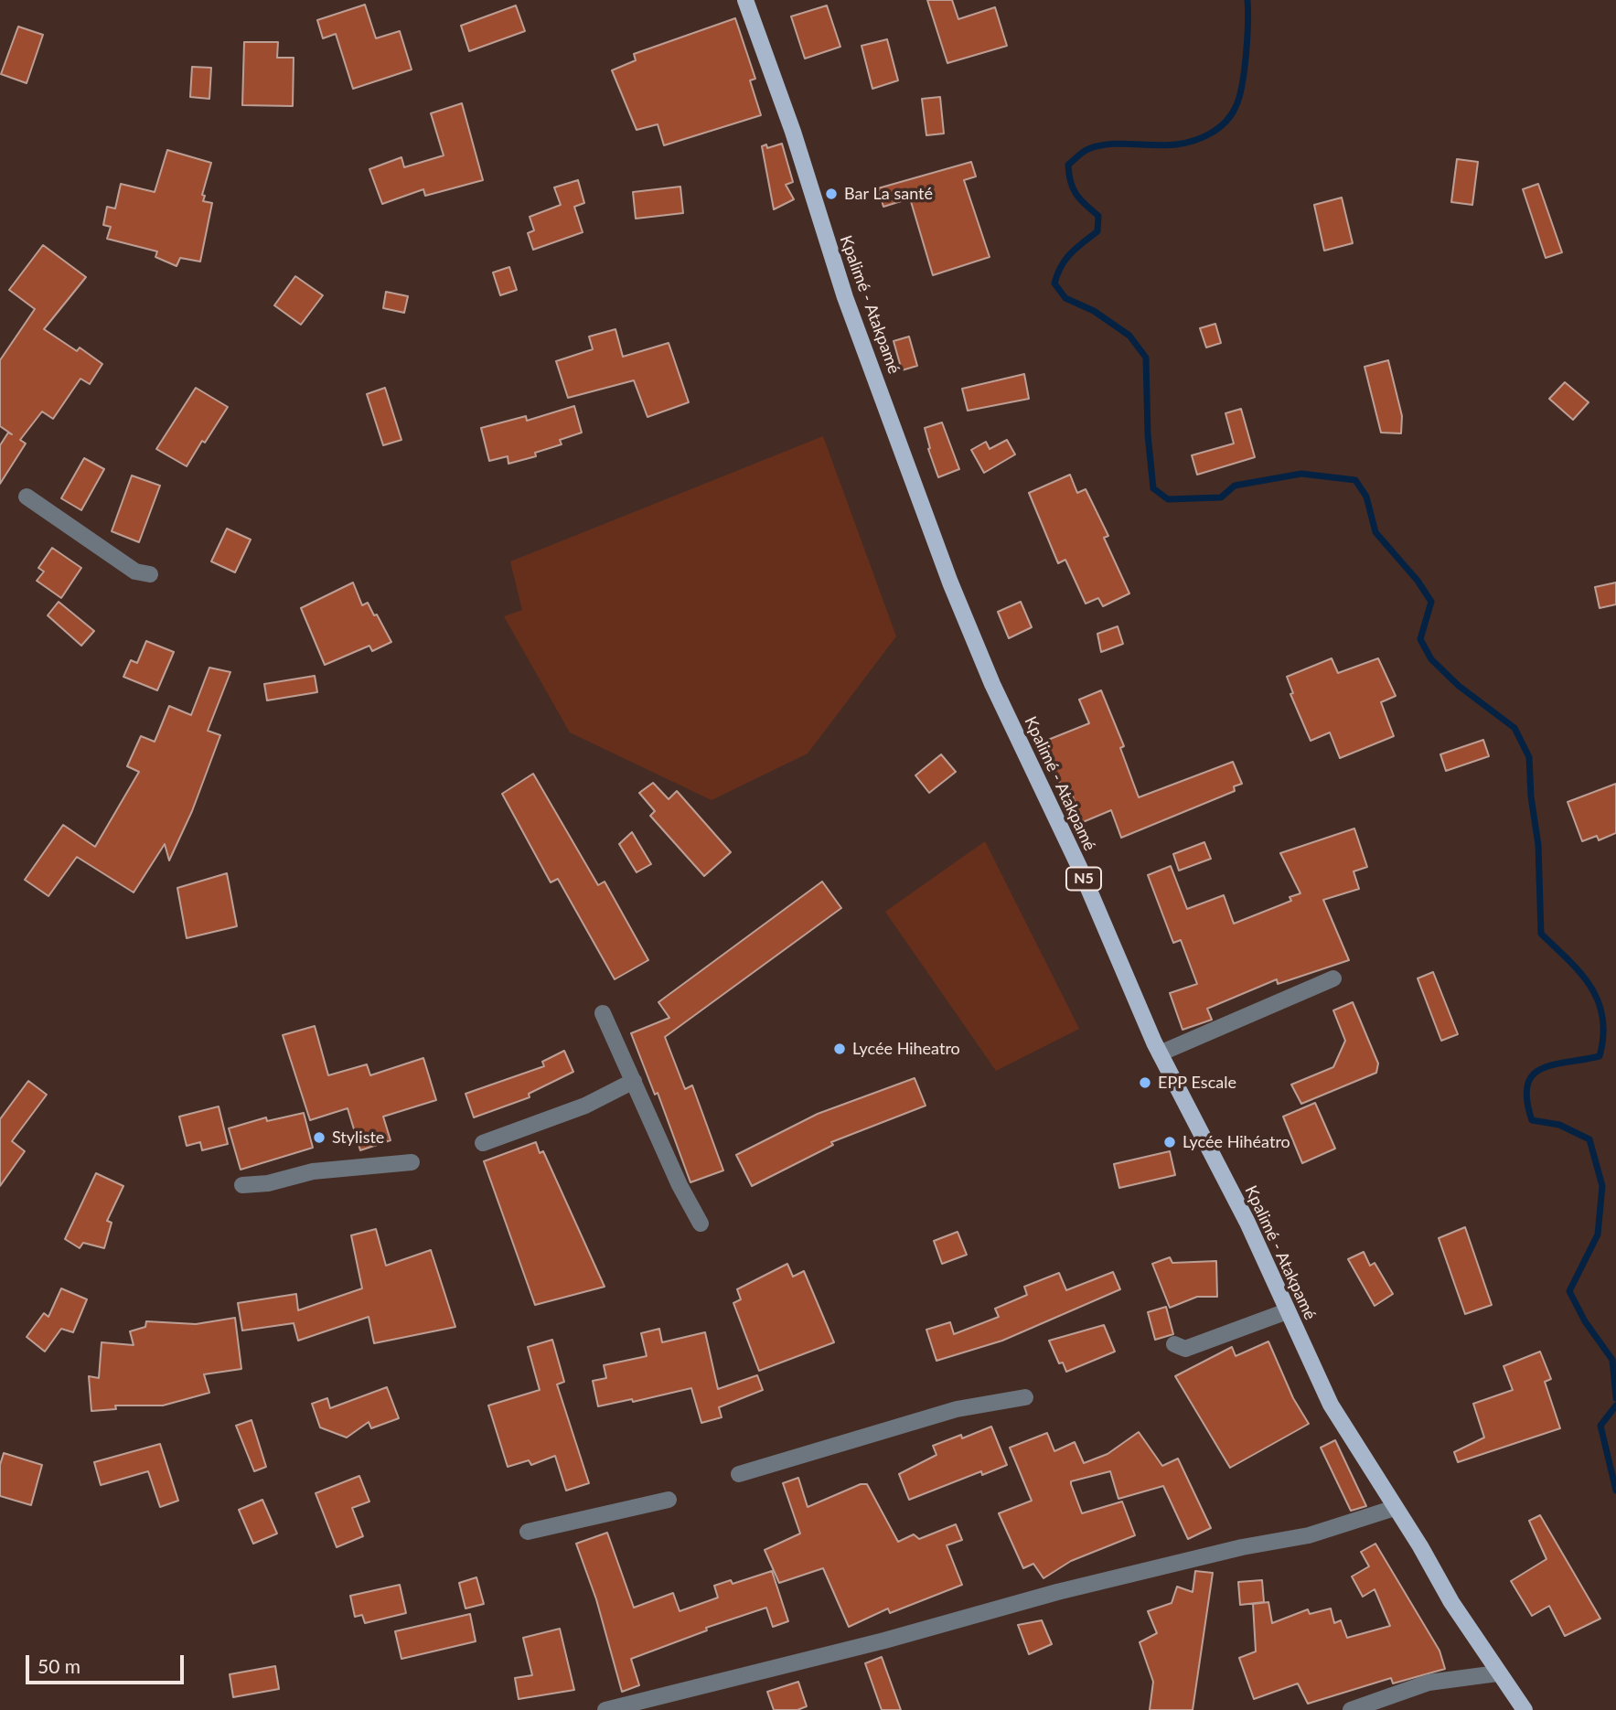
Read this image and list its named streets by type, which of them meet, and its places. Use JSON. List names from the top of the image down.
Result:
{
  "streets": {
    "main road": ["Kpalimé - Atakpamé", "N5"]
  },
  "places": [
    "Bar La santé",
    "Lycée Hiheatro",
    "EPP Escale",
    "Styliste",
    "Lycée Hihéatro"
  ],
  "scale_bar": "50 m"
}
